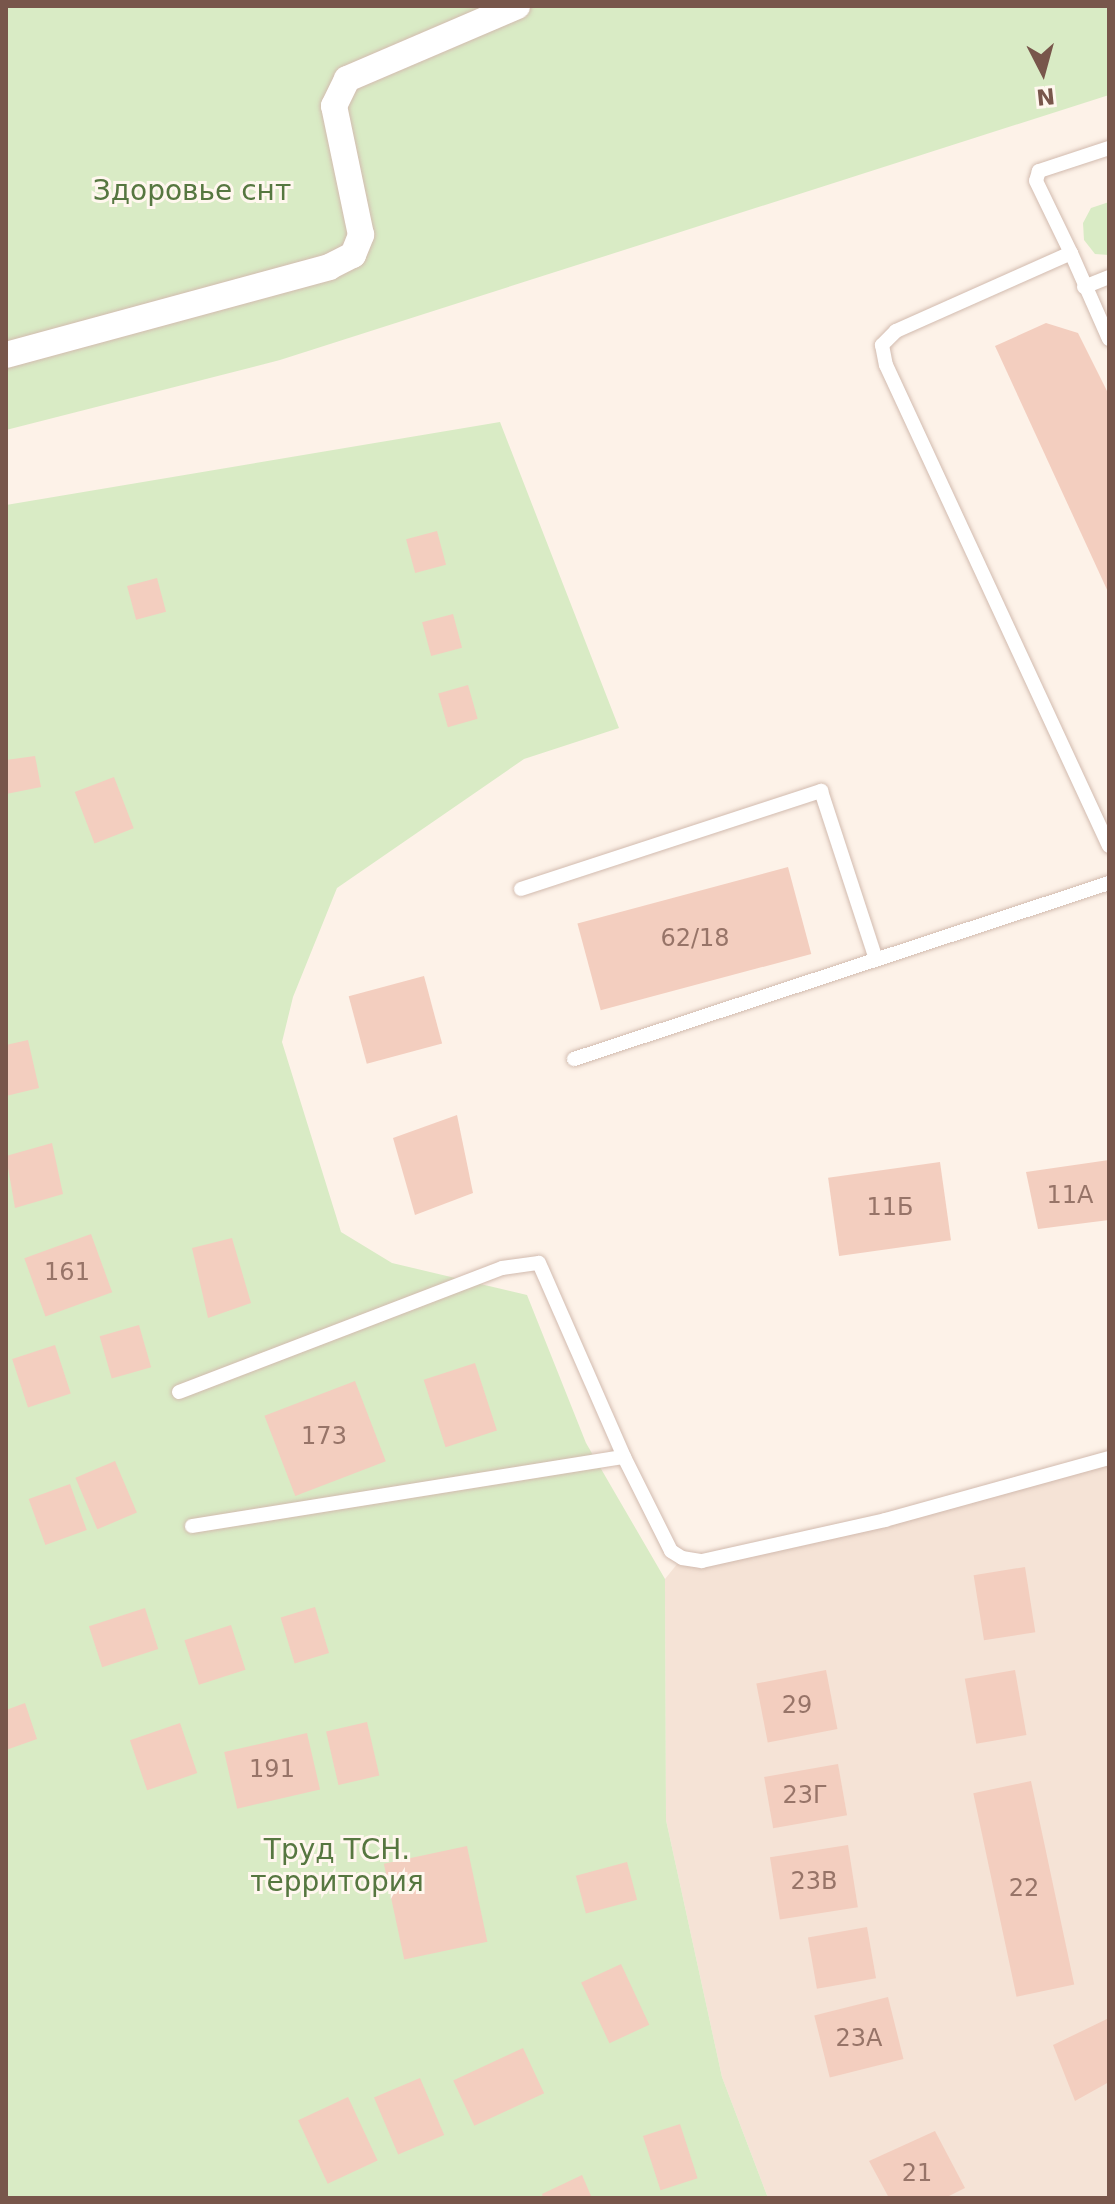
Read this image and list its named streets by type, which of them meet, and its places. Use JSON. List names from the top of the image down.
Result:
{
  "parks": ["Здоровье снт", "Труд ТСН. территория"],
  "house_numbers": [
    "62/18",
    "11А",
    "11Б",
    "161",
    "173",
    "29",
    "191",
    "23Г",
    "23В",
    "22",
    "23А",
    "21"
  ],
  "north": "bottom"
}
